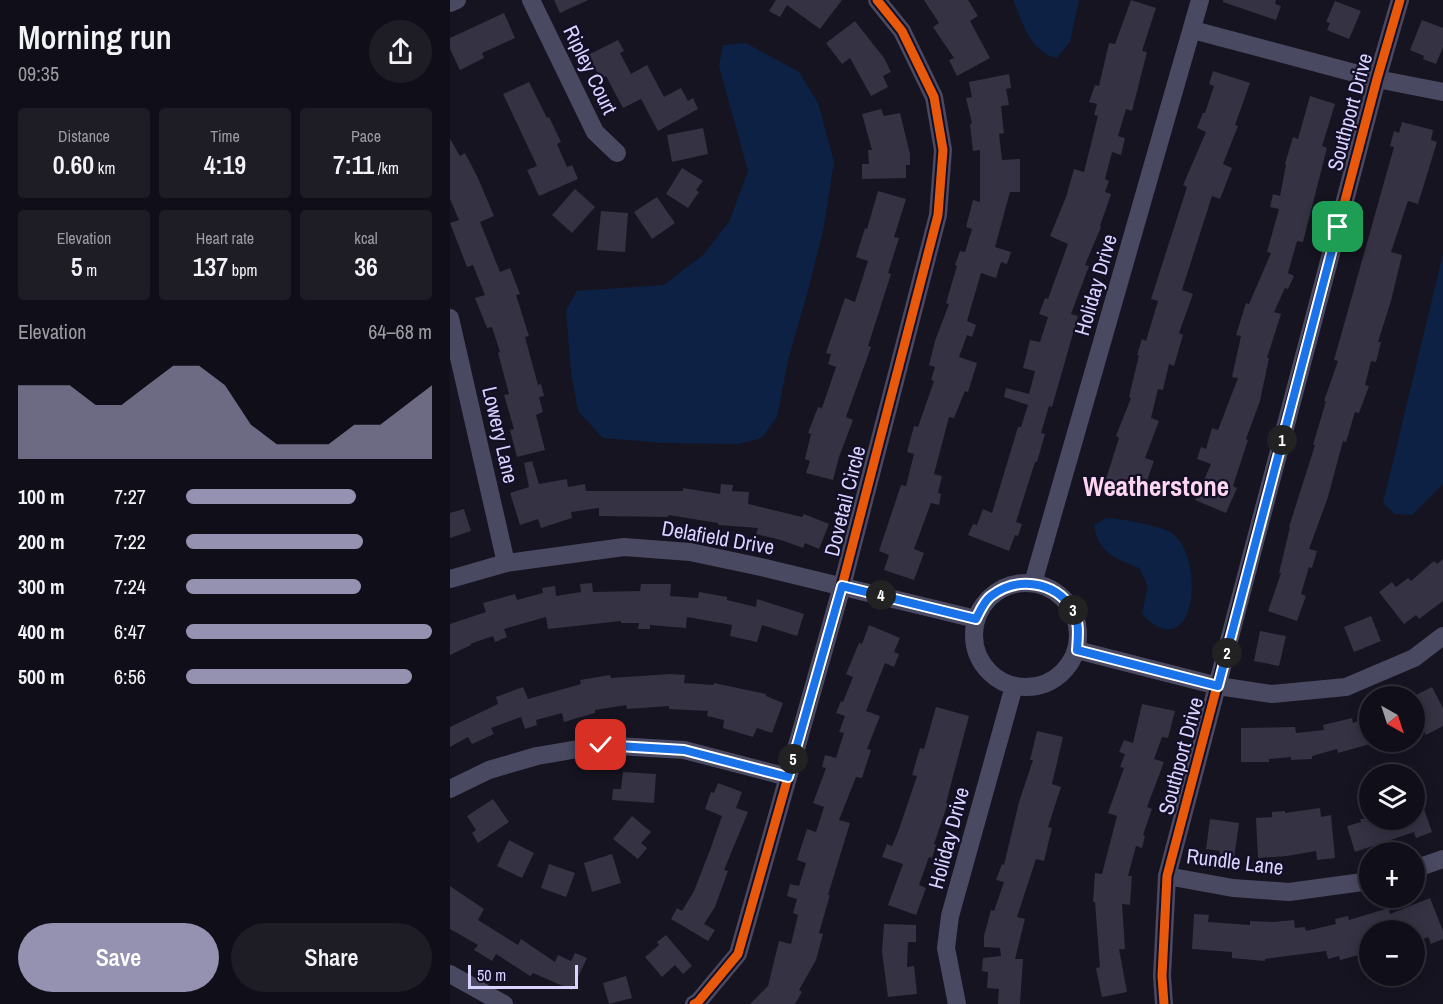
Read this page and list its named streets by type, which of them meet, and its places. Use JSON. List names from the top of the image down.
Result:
{
  "streets": {
    "street": [
      "Ripley Court",
      "Southport Drive",
      "Holiday Drive",
      "Lowery Lane",
      "Dovetail Circle",
      "Delafield Drive",
      "Rundle Lane"
    ]
  },
  "crossings": [
    ["Southport Drive", "Rundle Lane"],
    ["Holiday Drive", "Delafield Drive"],
    ["Lowery Lane", "Delafield Drive"],
    ["Dovetail Circle", "Delafield Drive"]
  ],
  "districts": ["Weatherstone"],
  "scale_bar": "50 m",
  "north": "bottom right",
  "page": {
    "heading": ["Morning run", "09:35"],
    "stats": [
      ["Distance", "0.60 km"],
      ["Time", "4:19"],
      ["Pace", "7:11 /km"],
      ["Elevation", "5 m"],
      ["Heart rate", "137 bpm"],
      ["kcal", "36"]
    ],
    "chart": ["Elevation", "64–68 m"],
    "pins": [
      "1",
      "4",
      "3",
      "2",
      "5"
    ],
    "list": [
      {
        "name": "100 m",
        "note": "7:27"
      },
      {
        "name": "200 m",
        "note": "7:22"
      },
      {
        "name": "300 m",
        "note": "7:24"
      },
      {
        "name": "400 m",
        "note": "6:47"
      },
      {
        "name": "500 m",
        "note": "6:56"
      }
    ],
    "map_buttons": ["+", "−"],
    "buttons": ["Save", "Share"],
    "scale": "50 m"
  }
}
